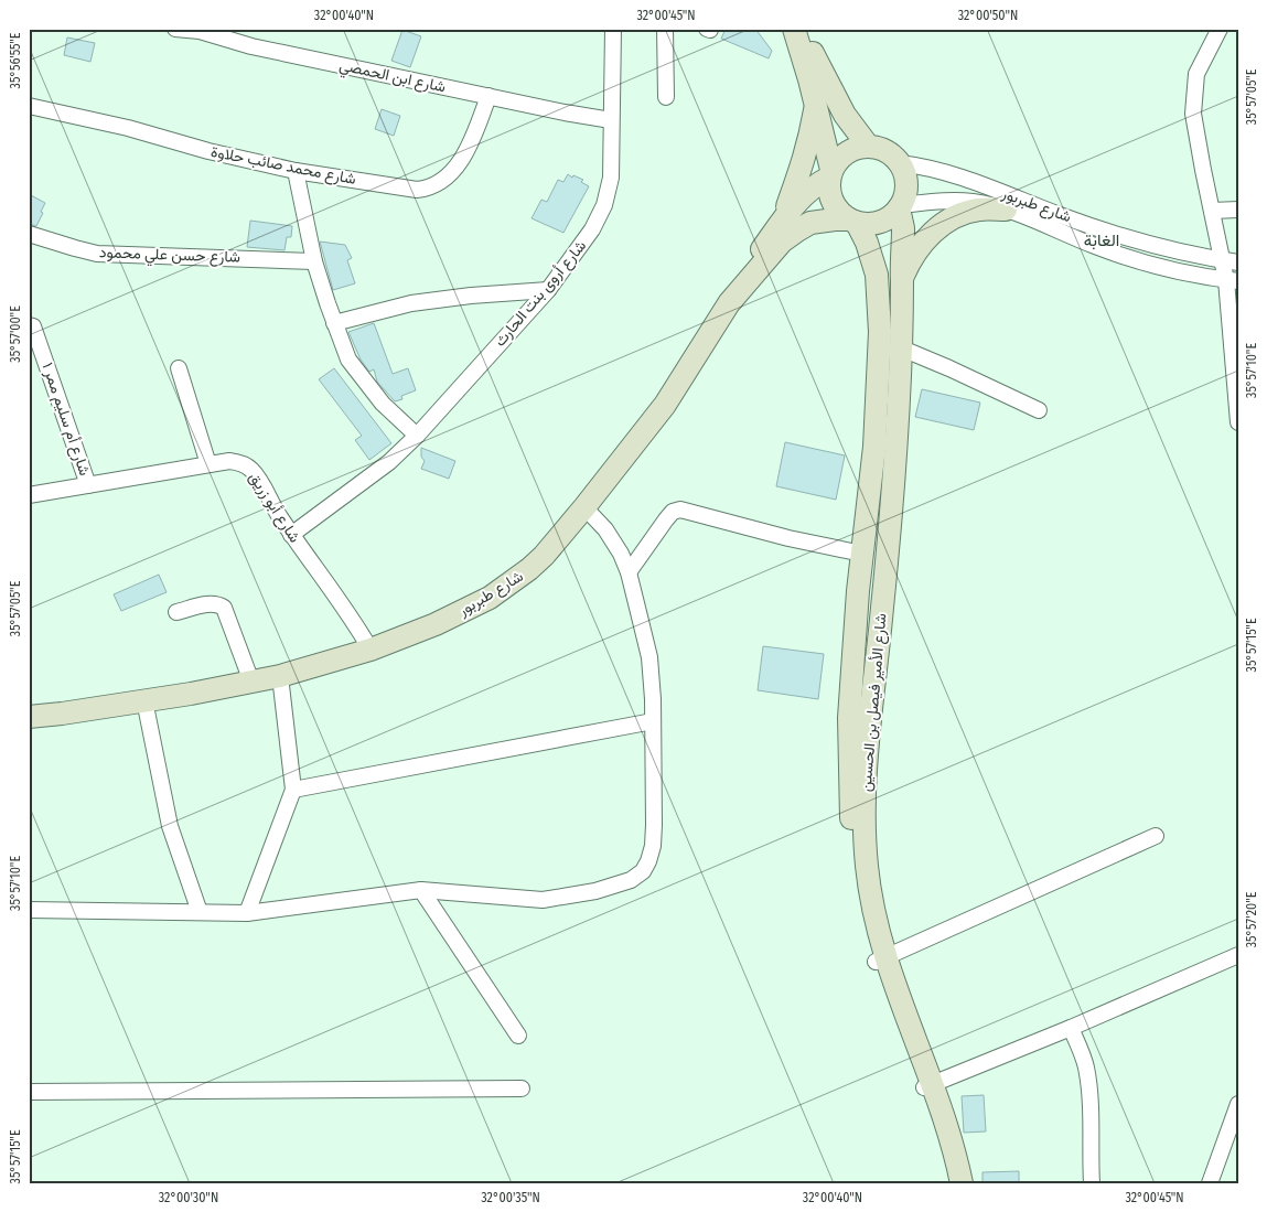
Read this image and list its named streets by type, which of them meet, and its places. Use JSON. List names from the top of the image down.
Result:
{
  "streets": {
    "street": [
      "شارع ابن الحمصي",
      "شارع محمد صائب حلاوة",
      "شارع طبربور",
      "شارع حسن علي محمود",
      "شارع أروى بنت الحارث",
      "شارع أم سليم ممر ١",
      "شارع أبو زريق",
      "شارع الأمير فيصل بن الحسين"
    ]
  },
  "crossings": [
    ["شارع ابن الحمصي", "شارع محمد صائب حلاوة"],
    ["شارع ابن الحمصي", "شارع أروى بنت الحارث"],
    ["شارع طبربور", "شارع أبو زريق"],
    ["شارع طبربور", "شارع الأمير فيصل بن الحسين"],
    ["شارع أروى بنت الحارث", "شارع أبو زريق"],
    ["شارع أم سليم ممر ١", "شارع أبو زريق"]
  ],
  "districts": ["الغابة"],
  "coordinates": [
    "32°00'40\"N",
    "32°00'45\"N",
    "32°00'50\"N",
    "35°56'55\"E",
    "35°57'05\"E",
    "35°57'00\"E",
    "35°57'10\"E",
    "35°57'15\"E",
    "35°57'20\"E",
    "32°00'30\"N",
    "32°00'35\"N"
  ]
}
